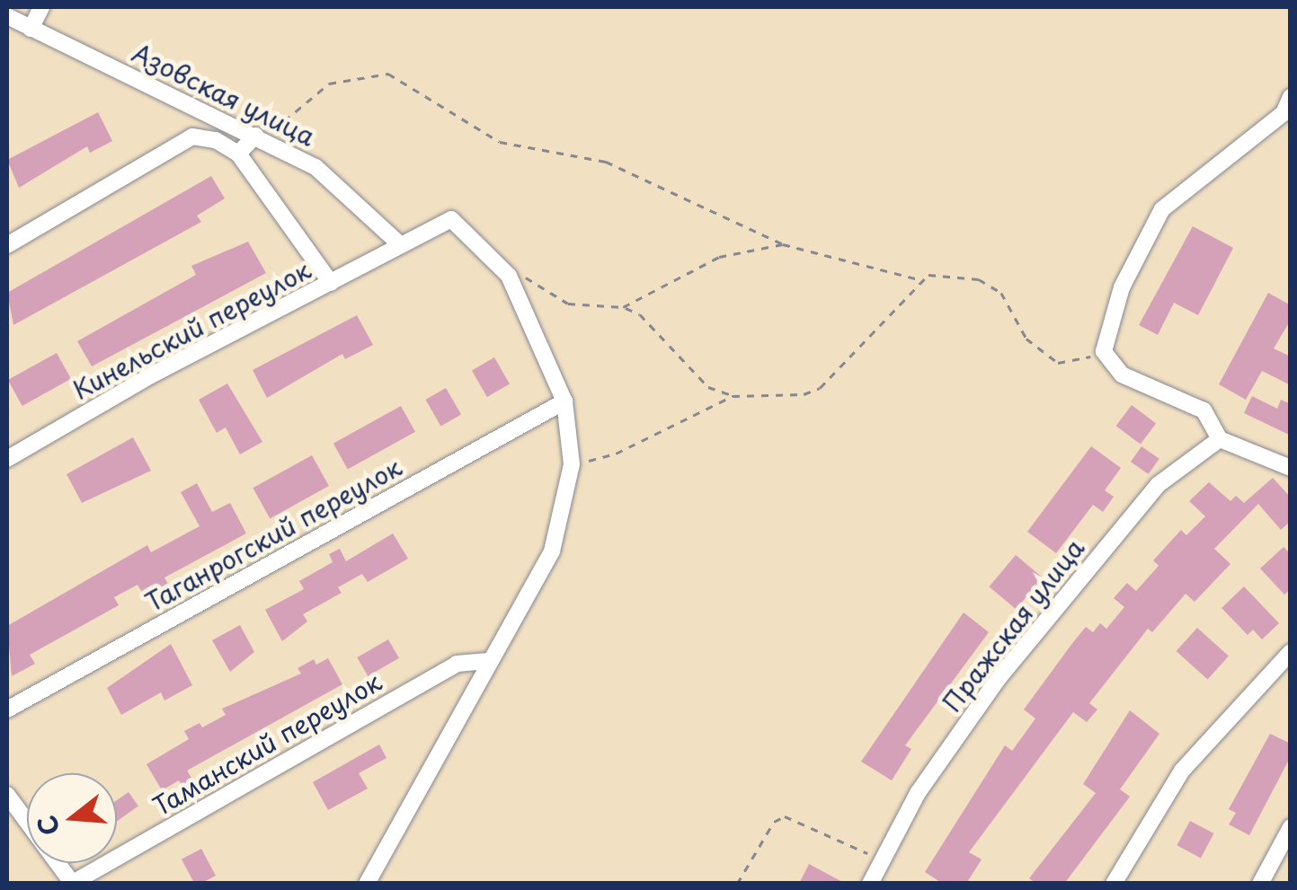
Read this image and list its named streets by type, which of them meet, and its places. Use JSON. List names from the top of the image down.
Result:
{
  "streets": {
    "street": [
      "Азовская улица",
      "Кинельский переулок",
      "Таганрогский переулок",
      "Пражская улица",
      "Таманский переулок"
    ]
  },
  "crossings": [
    ["Азовская улица", "Кинельский переулок"]
  ],
  "north": "left"
}
